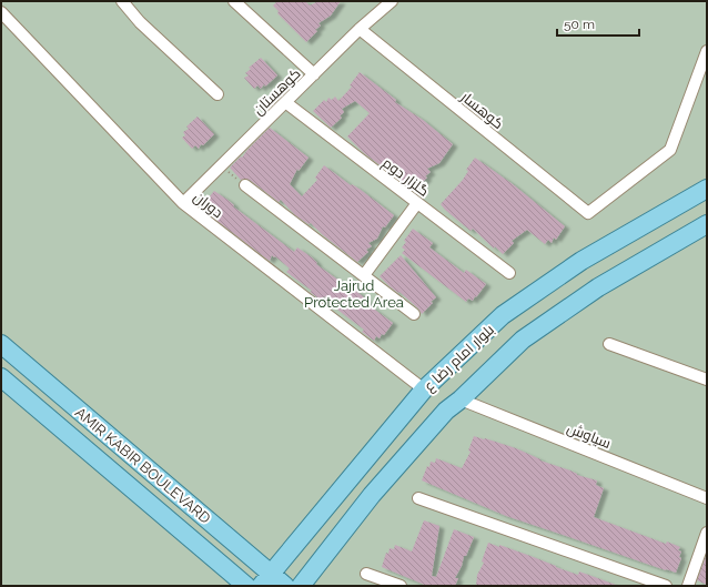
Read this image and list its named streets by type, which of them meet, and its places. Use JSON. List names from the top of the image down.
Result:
{
  "streets": {
    "main road": ["بلوار امام رضا ع", "AMIR KABIR BOULEVARD"],
    "street": [
      "کوهستان",
      "کوهسار",
      "گلزار دوم",
      "دوران",
      "سیاوش"
    ]
  },
  "crossings": [
    ["کوهستان", "کوهسار"],
    ["کوهستان", "گلزار دوم"],
    ["کوهستان", "دوران"],
    ["دوران", "بلوار امام رضا ع"],
    ["بلوار امام رضا ع", "AMIR KABIR BOULEVARD"]
  ],
  "parks": ["Jajrud Protected Area"],
  "scale_bar": "50 m"
}
